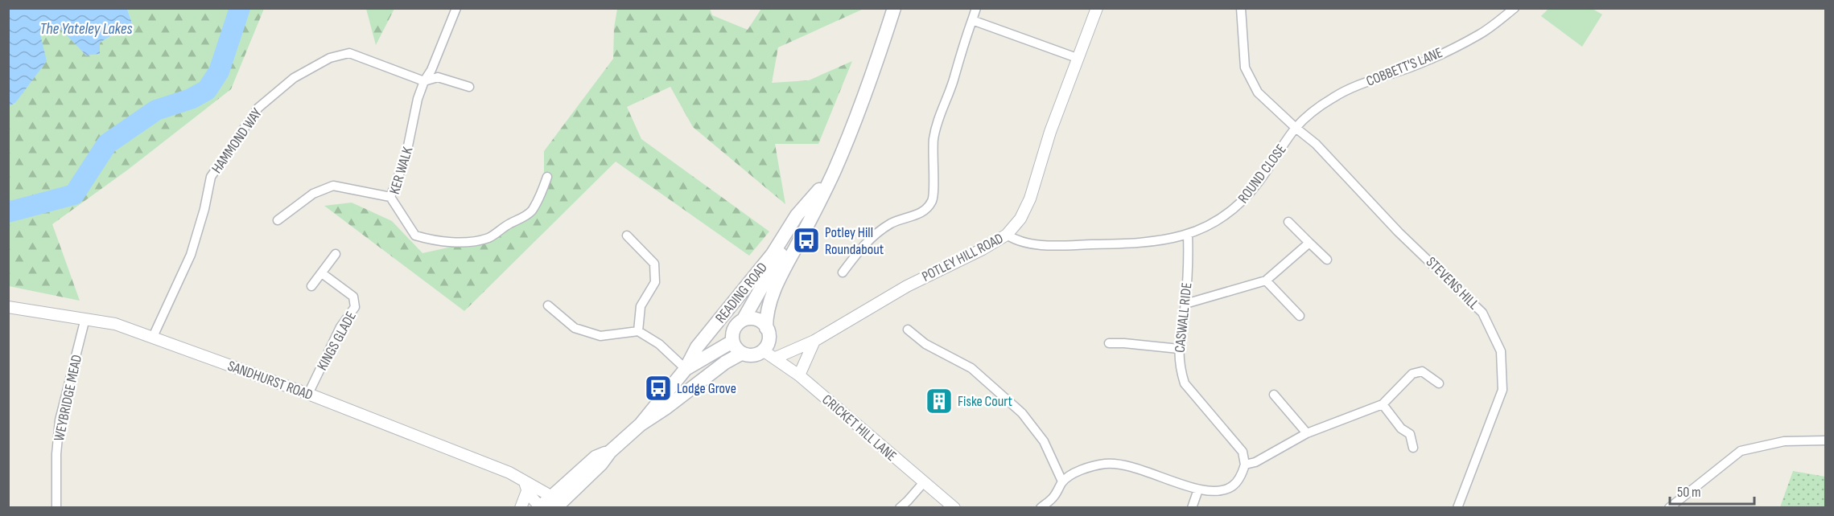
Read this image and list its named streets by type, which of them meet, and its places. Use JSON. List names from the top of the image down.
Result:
{
  "streets": {
    "main road": ["READING ROAD"],
    "street": [
      "COBBETT'S LANE",
      "HAMMOND WAY",
      "KER WALK",
      "ROUND CLOSE",
      "POTLEY HILL ROAD",
      "STEVENS HILL",
      "CASWALL RIDE",
      "KINGS GLADE",
      "SANDHURST ROAD",
      "WEYBRIDGE MEAD",
      "CRICKET HILL LANE"
    ]
  },
  "crossings": [
    ["COBBETT'S LANE", "ROUND CLOSE"],
    ["COBBETT'S LANE", "STEVENS HILL"],
    ["HAMMOND WAY", "KER WALK"],
    ["HAMMOND WAY", "SANDHURST ROAD"],
    ["ROUND CLOSE", "POTLEY HILL ROAD"],
    ["ROUND CLOSE", "STEVENS HILL"],
    ["ROUND CLOSE", "CASWALL RIDE"],
    ["POTLEY HILL ROAD", "CRICKET HILL LANE"],
    ["READING ROAD", "SANDHURST ROAD"],
    ["READING ROAD", "CRICKET HILL LANE"],
    ["KINGS GLADE", "SANDHURST ROAD"],
    ["SANDHURST ROAD", "WEYBRIDGE MEAD"]
  ],
  "water": ["The Yateley Lakes"],
  "places": {
    "bus stop": ["Potley Hill Roundabout", "Lodge Grove"],
    "building": ["Fiske Court"]
  },
  "scale_bar": "50 m"
}
